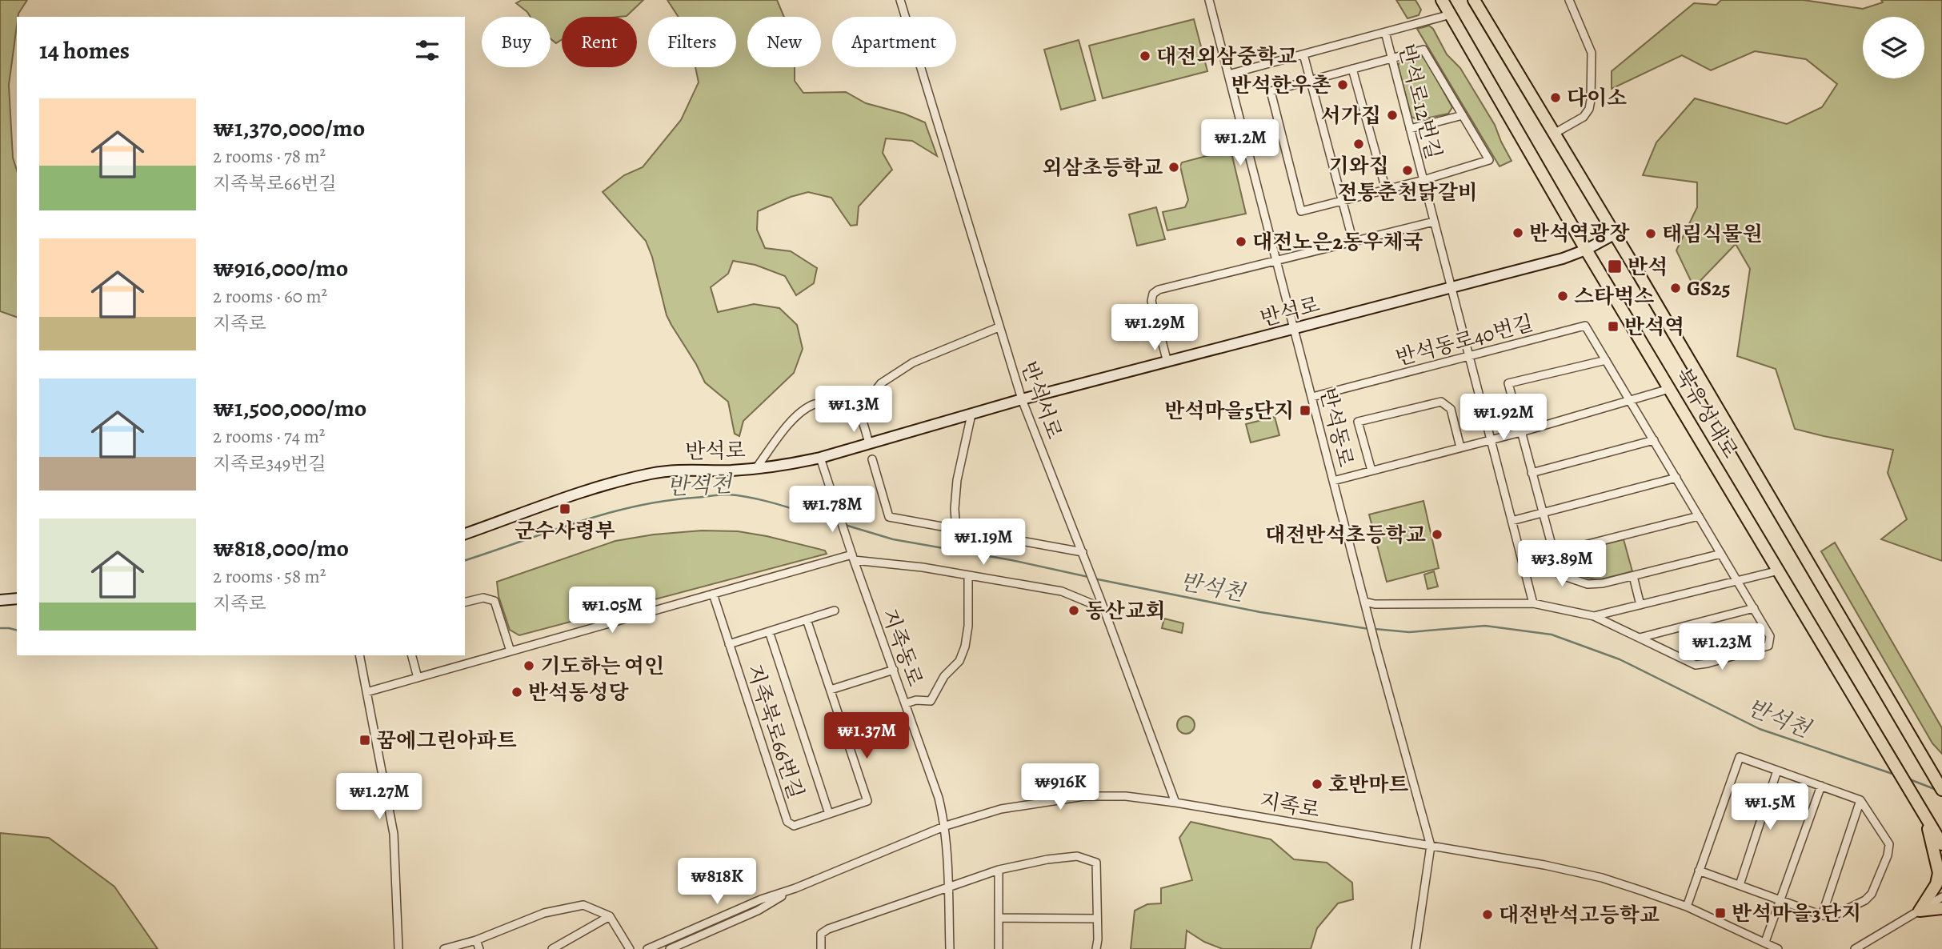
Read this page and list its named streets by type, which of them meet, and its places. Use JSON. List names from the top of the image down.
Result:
{
  "streets": {
    "main road": ["북유성대로"],
    "street": [
      "반석로12번길",
      "반석로",
      "반석동로40번길",
      "반석서로",
      "반석동로",
      "지족동로",
      "지족북로66번길",
      "지족로"
    ]
  },
  "crossings": [
    ["반석로12번길", "반석로"],
    ["반석로12번길", "반석동로40번길"],
    ["반석로12번길", "북유성대로"],
    ["반석로12번길", "반석동로"],
    ["반석로", "반석서로"],
    ["반석로", "북유성대로"],
    ["반석로", "반석동로"],
    ["반석로", "지족동로"],
    ["반석동로40번길", "반석동로"],
    ["반석서로", "지족로"],
    ["반석동로", "지족로"],
    ["지족동로", "지족로"]
  ],
  "water": ["반석천"],
  "places": {
    "other": [
      "대전외삼중학교",
      "반석한우촌",
      "다이소",
      "서가집",
      "기와집",
      "외삼초등학교",
      "전통춘천닭갈비",
      "반석역광장",
      "태림식물원",
      "대전노은2동우체국",
      "GS25",
      "스타벅스",
      "대전반석초등학교",
      "동산교회",
      "기도하는 여인",
      "반석동성당",
      "호반마트",
      "대전반석고등학교"
    ],
    "transit": [
      "반석",
      "반석역",
      "반석마을5단지",
      "군수사령부",
      "꿈에그린아파트",
      "반석마을3단지"
    ]
  },
  "page": {
    "chip": [
      "Buy",
      "Rent",
      "Filters",
      "New",
      "Apartment"
    ],
    "heading": "14 homes",
    "list": [
      {
        "name": "₩1,370,000/mo",
        "note": "2 rooms · 78 m² · 지족북로66번길"
      },
      {
        "name": "₩916,000/mo",
        "note": "2 rooms · 60 m² · 지족로"
      },
      {
        "name": "₩1,500,000/mo",
        "note": "2 rooms · 74 m² · 지족로349번길"
      },
      {
        "name": "₩818,000/mo",
        "note": "2 rooms · 58 m² · 지족로"
      }
    ],
    "price": [
      "₩1.2M",
      "₩1.29M",
      "₩1.3M",
      "₩1.92M",
      "₩1.78M",
      "₩1.19M",
      "₩3.89M",
      "₩1.05M",
      "₩1.23M",
      "₩1.37M",
      "₩916K",
      "₩1.27M",
      "₩1.5M",
      "₩818K"
    ]
  }
}
